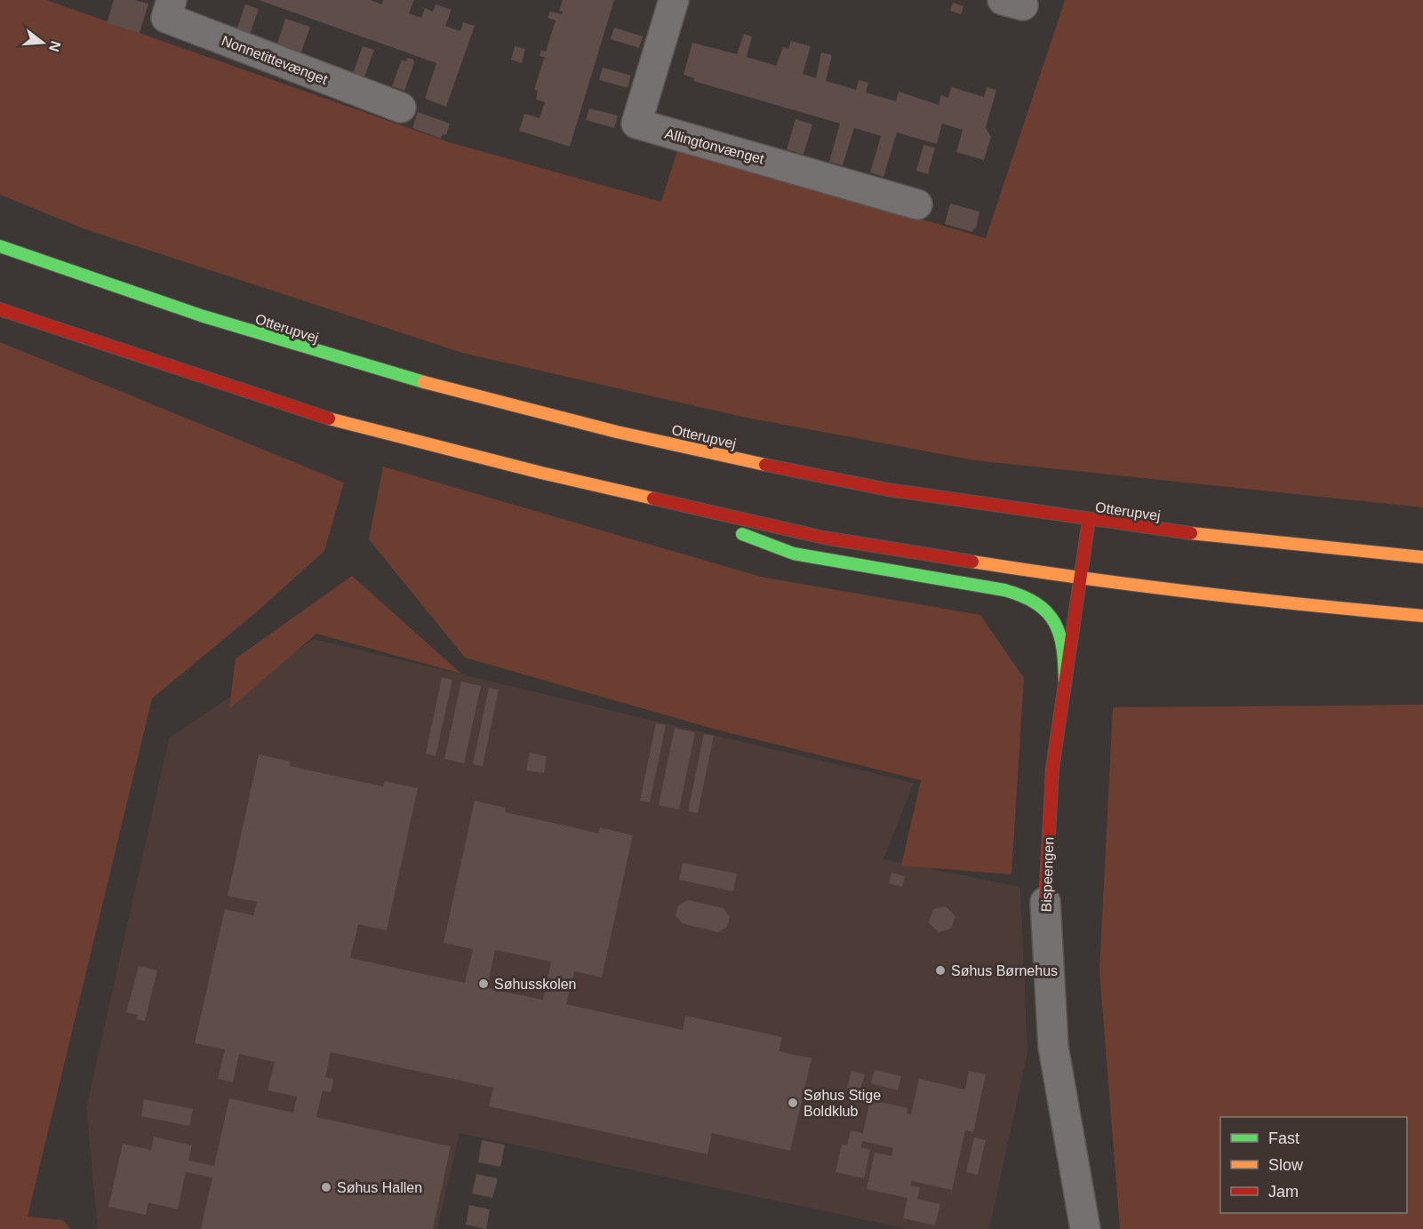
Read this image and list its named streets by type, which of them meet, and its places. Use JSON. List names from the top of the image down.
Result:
{
  "streets": {
    "main road": ["Otterupvej", "Bispeengen"],
    "street": ["Nonnetittevænget", "Allingtonvænget"]
  },
  "crossings": [
    ["Otterupvej", "Bispeengen"]
  ],
  "places": [
    "Søhus Børnehus",
    "Søhusskolen",
    "Søhus Stige Boldklub",
    "Søhus Hallen"
  ],
  "legend": ["Fast", "Slow", "Jam"],
  "north": "right"
}
